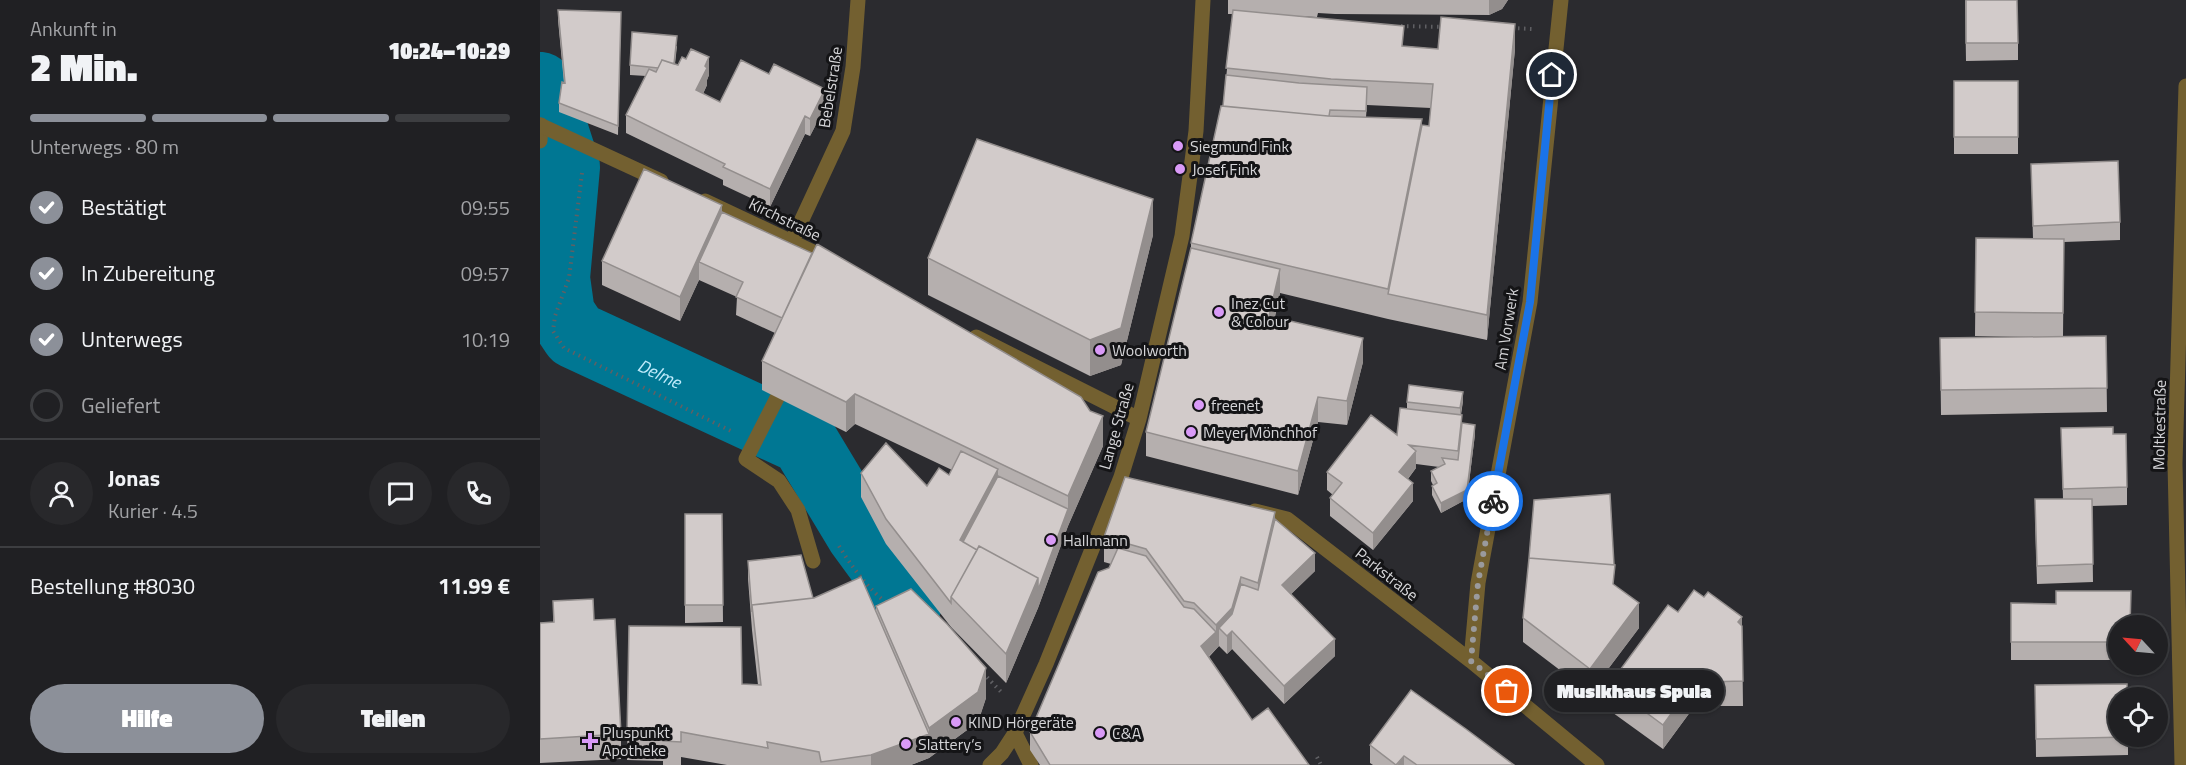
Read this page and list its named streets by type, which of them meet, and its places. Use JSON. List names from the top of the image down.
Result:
{
  "streets": {
    "street": [
      "Bebelstraße",
      "Kirchstraße",
      "Am Vorwerk",
      "Moltkestraße",
      "Lange Straße",
      "Parkstraße"
    ]
  },
  "crossings": [
    ["Bebelstraße", "Kirchstraße"],
    ["Am Vorwerk", "Parkstraße"]
  ],
  "water": ["Delme"],
  "places": {
    "other": [
      "Siegmund Fink",
      "Josef Fink",
      "Inez Cut & Colour",
      "Woolworth",
      "freenet",
      "Meyer Mönchhof",
      "Hallmann",
      "Musikhaus Spula",
      "KIND Hörgeräte",
      "C&A",
      "Slattery‘s"
    ],
    "health": ["Pluspunkt Apotheke"]
  },
  "north": "top left",
  "page": {
    "heading": ["2 Min.", "Ankunft in", "10:24–10:29"],
    "panel": [
      "Jonas",
      "Kurier · 4.5",
      "Bestellung #8030",
      "11.99 €"
    ],
    "bar": "Unterwegs · 80 m",
    "list": [
      ["Bestätigt", "09:55"],
      ["In Zubereitung", "09:57"],
      ["Unterwegs", "10:19"],
      "Geliefert"
    ],
    "bubble": "Musikhaus Spula",
    "buttons": ["Hilfe", "Teilen"]
  }
}
